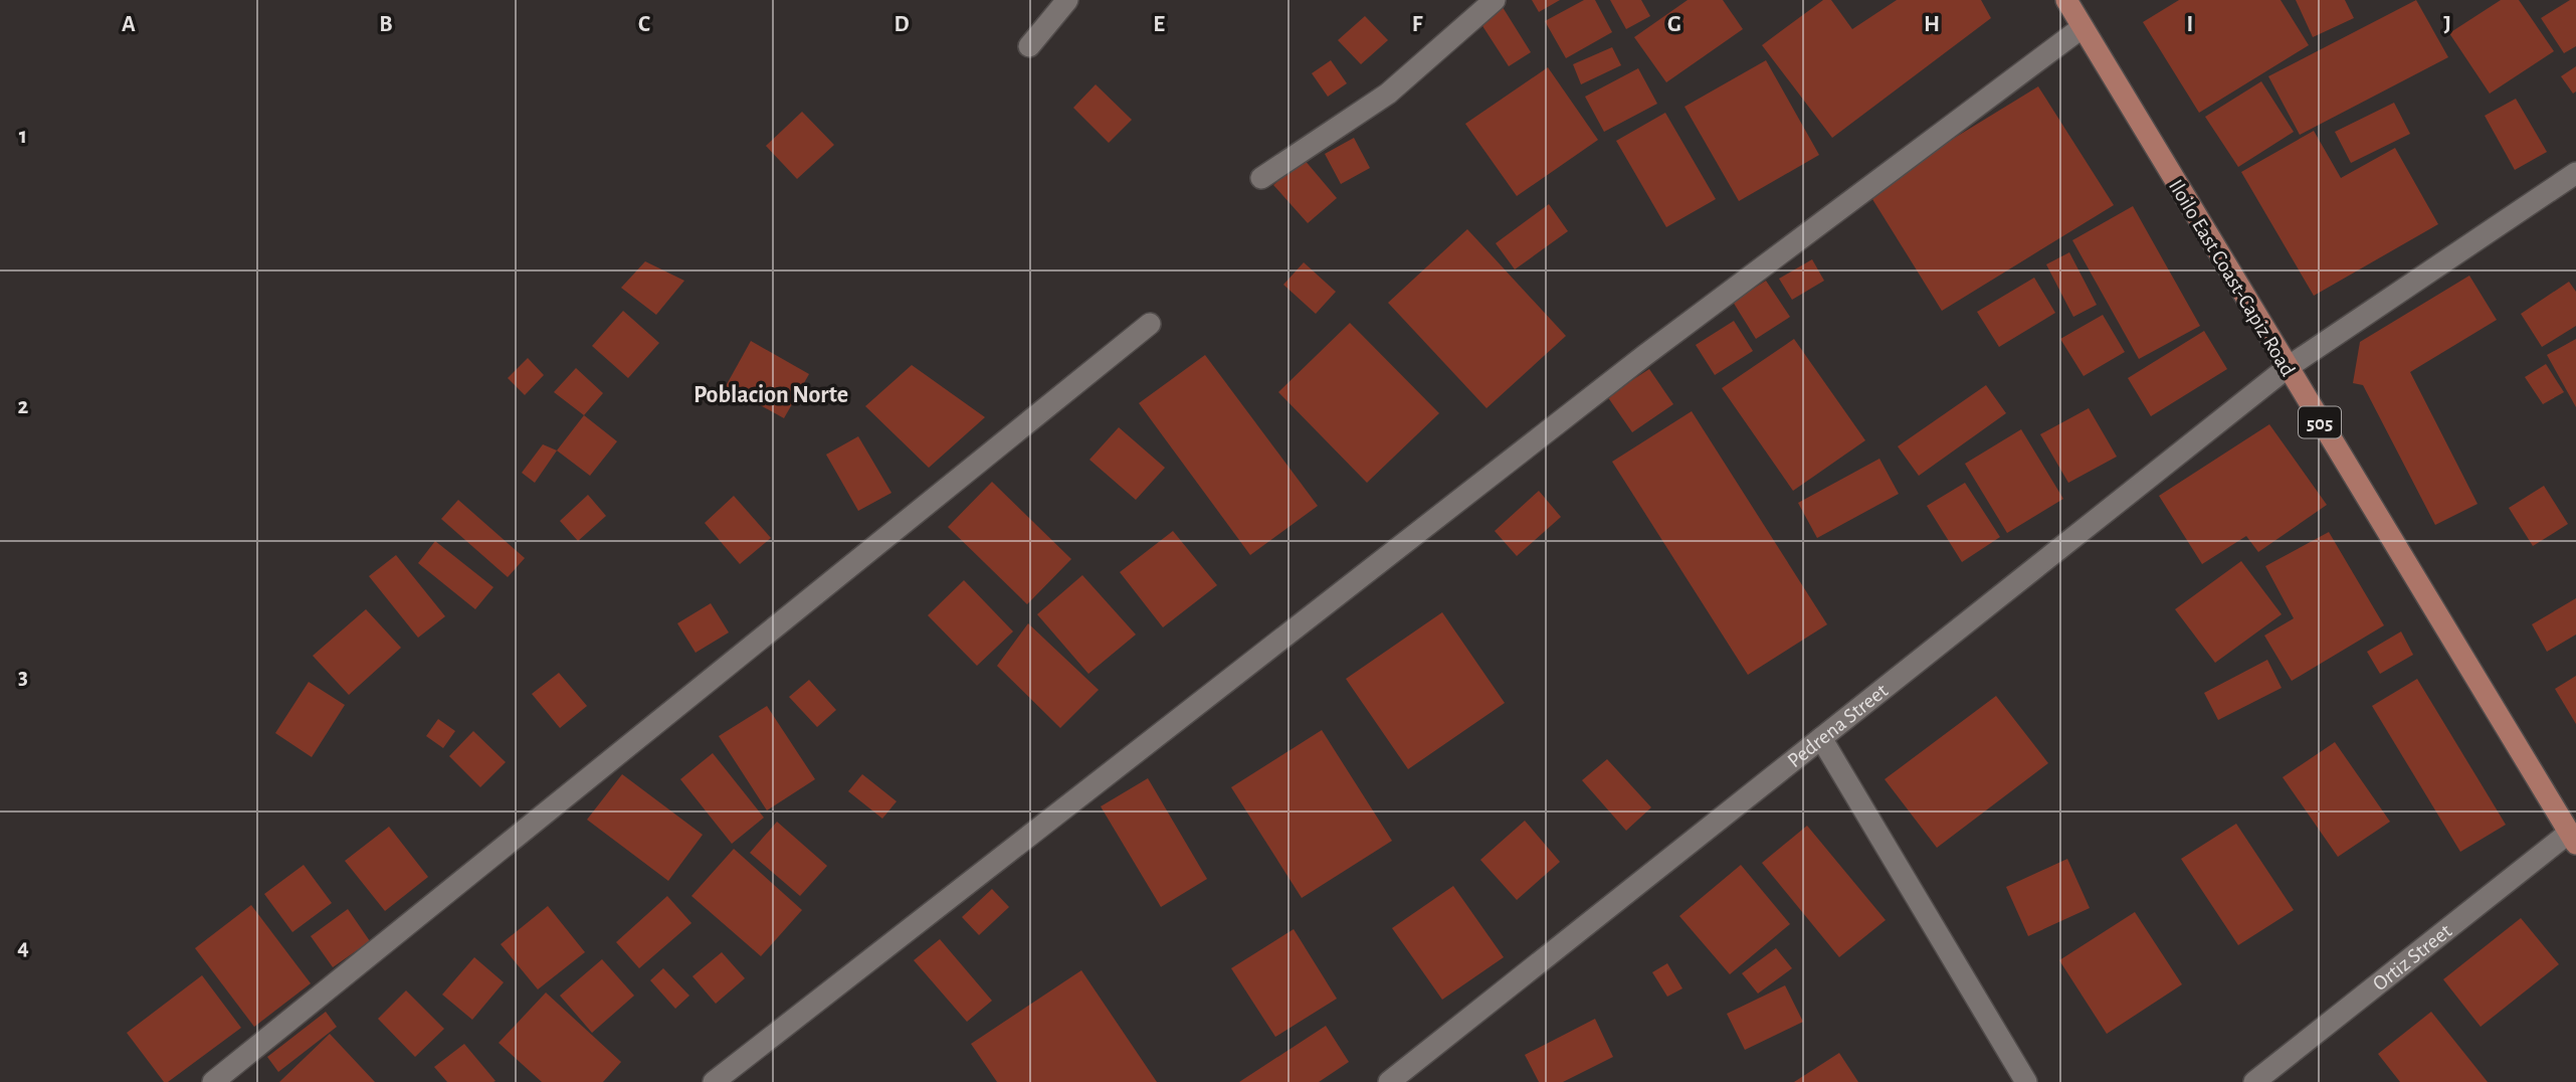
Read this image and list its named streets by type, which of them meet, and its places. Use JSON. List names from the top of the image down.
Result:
{
  "streets": {
    "main road": ["Iloilo East Coast-Capiz Road", "505"],
    "street": ["Pedrena Street", "Ortiz Street"]
  },
  "crossings": [
    ["Iloilo East Coast-Capiz Road", "Pedrena Street"],
    ["Iloilo East Coast-Capiz Road", "Ortiz Street"]
  ],
  "districts": ["Poblacion Norte"],
  "grid": {
    "columns": [
      "A",
      "B",
      "C",
      "D",
      "E",
      "F",
      "G",
      "H",
      "I",
      "J"
    ],
    "rows": [
      "1",
      "2",
      "3",
      "4"
    ]
  }
}
